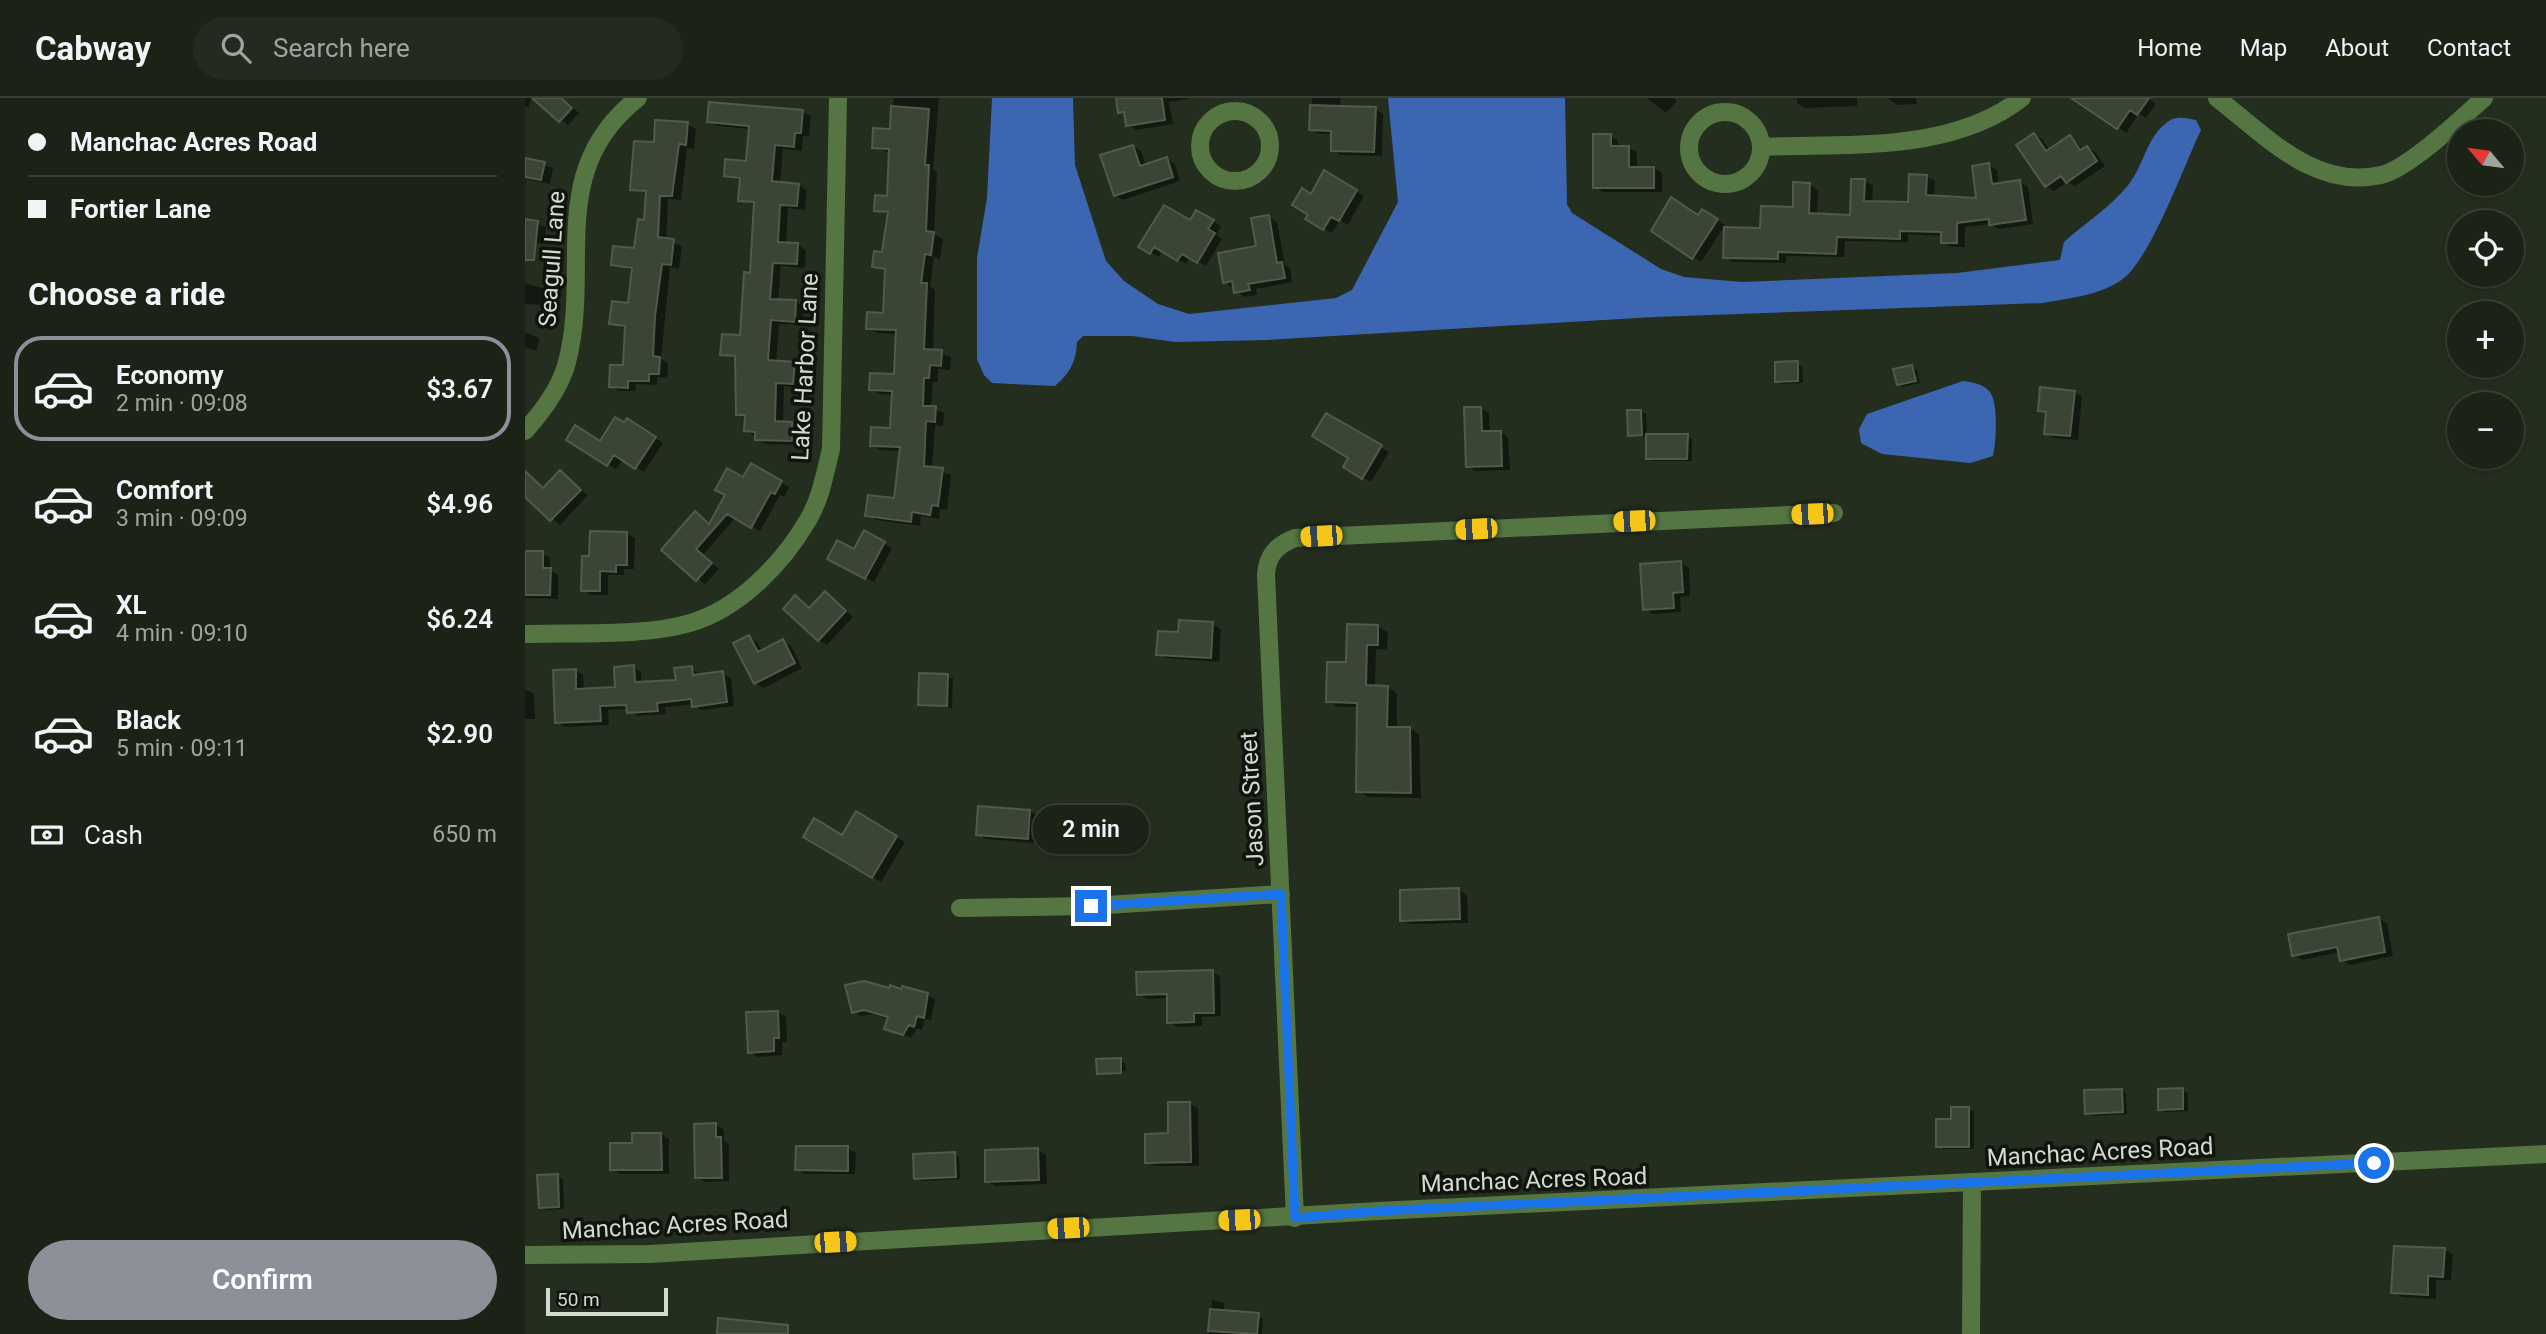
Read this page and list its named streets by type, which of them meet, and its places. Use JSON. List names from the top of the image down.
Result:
{
  "streets": {
    "street": [
      "Seagull Lane",
      "Lake Harbor Lane",
      "Jason Street",
      "Manchac Acres Road"
    ]
  },
  "crossings": [
    ["Jason Street", "Manchac Acres Road"]
  ],
  "scale_bar": "50 m",
  "north": "top left",
  "page": {
    "header": "Cabway",
    "search": "Search here",
    "nav": [
      "Home",
      "Map",
      "About",
      "Contact"
    ],
    "banner": ["Manchac Acres Road", "Fortier Lane"],
    "map_buttons": ["+", "−"],
    "heading": "Choose a ride",
    "list": [
      {
        "name": "Economy",
        "note": "2 min · 09:08",
        "value": "$3.67"
      },
      {
        "name": "Comfort",
        "note": "3 min · 09:09",
        "value": "$4.96"
      },
      {
        "name": "XL",
        "note": "4 min · 09:10",
        "value": "$6.24"
      },
      {
        "name": "Black",
        "note": "5 min · 09:11",
        "value": "$2.90"
      }
    ],
    "pay": ["Cash", "650 m"],
    "bubble": "2 min",
    "buttons": "Confirm",
    "scale": "50 m"
  }
}
